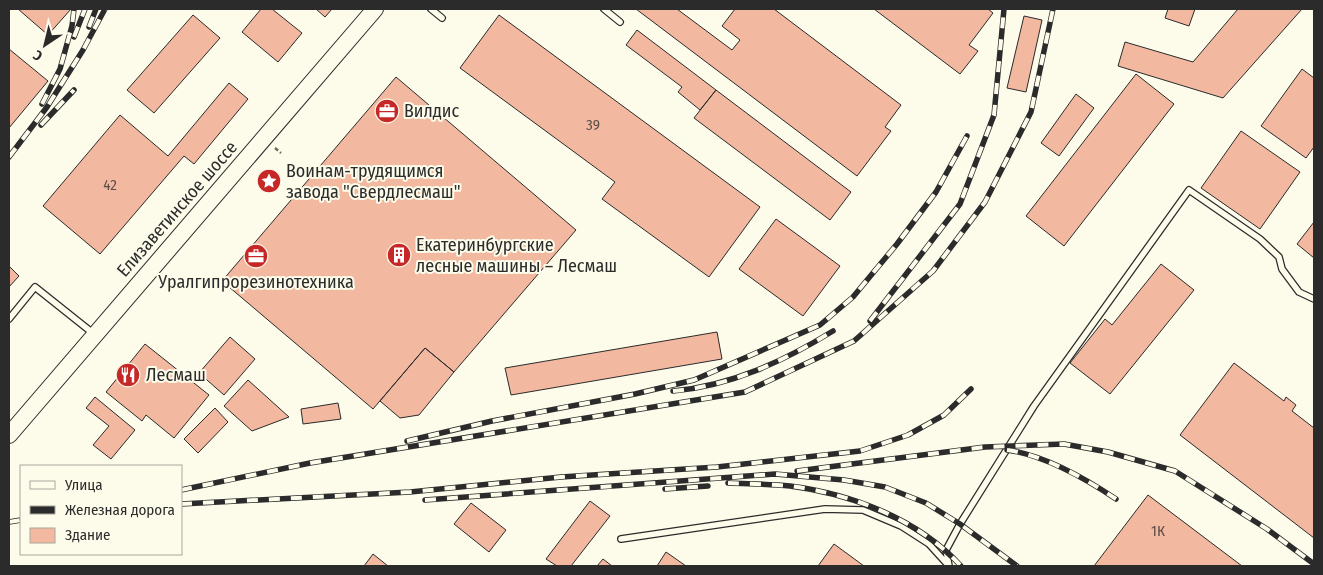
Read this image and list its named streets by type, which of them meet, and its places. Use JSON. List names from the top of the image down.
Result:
{
  "streets": {
    "main road": ["Елизаветинское шоссе"]
  },
  "places": {
    "office": ["Вилдис", "Уралгипрорезинотехника"],
    "place": ["Воинам-трудящимся завода \"Свердлесмаш\""],
    "building": ["Екатеринбургские лесные машины – Лесмаш"],
    "restaurant": ["Лесмаш"]
  },
  "house_numbers": ["39", "42", "1К"],
  "legend": ["Улица", "Железная дорога", "Здание"],
  "north": "bottom left"
}
